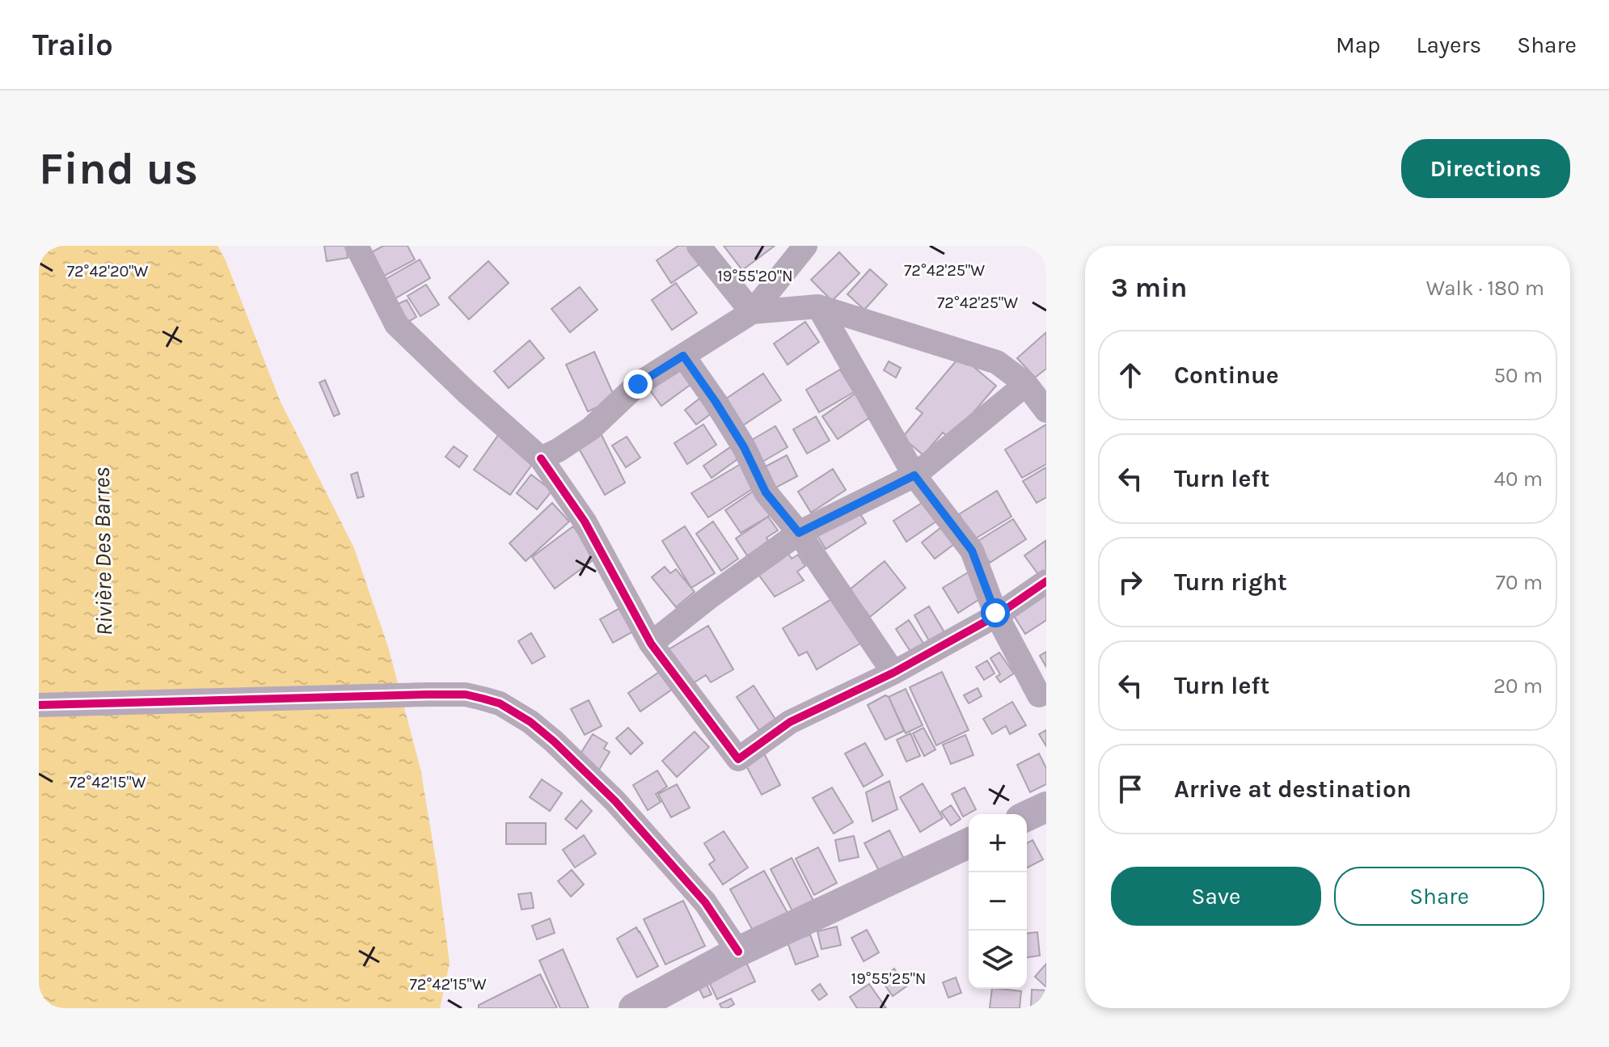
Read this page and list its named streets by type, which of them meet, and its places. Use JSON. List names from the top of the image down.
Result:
{
  "water": ["Rivière Des Barres"],
  "page": {
    "header": "Trailo",
    "nav": ["Map", "Layers", "Share"],
    "buttons": [
      "Directions",
      ["Save", "Share"]
    ],
    "title": "Find us",
    "heading": ["3 min", "Walk · 180 m"],
    "list": [
      ["Continue", "50 m"],
      ["Turn left", "40 m"],
      ["Turn right", "70 m"],
      ["Turn left", "20 m"],
      "Arrive at destination"
    ],
    "map_buttons": ["+", "−"]
  },
  "coordinates": [
    "72°42'25\"W",
    "72°42'20\"W",
    "19°55'20\"N",
    "72°42'15\"W",
    "19°55'25\"N"
  ]
}
